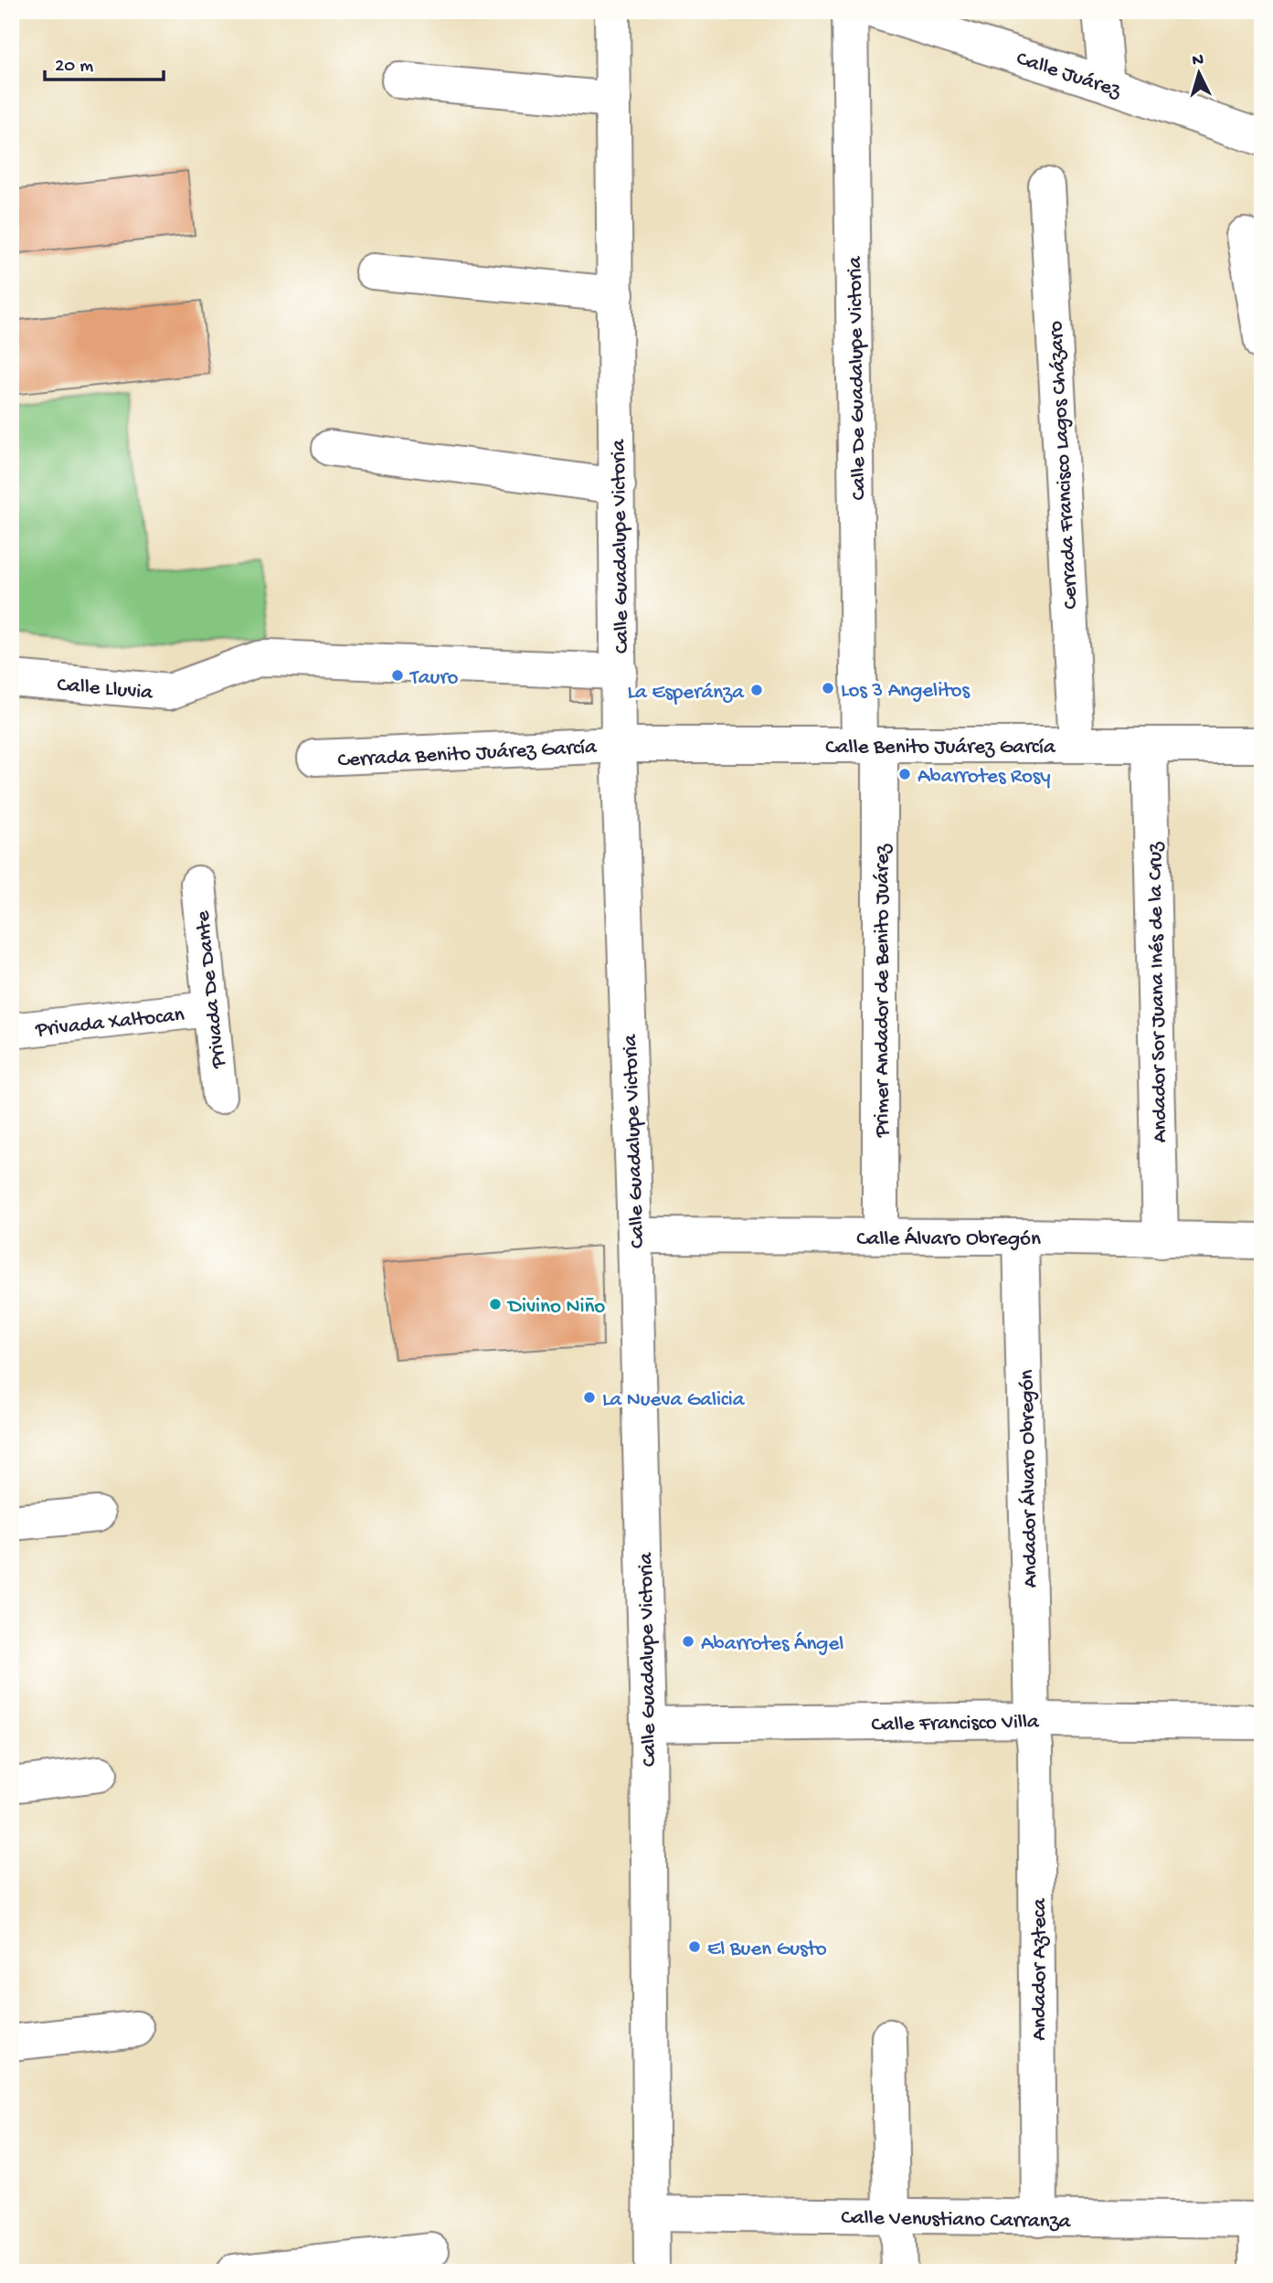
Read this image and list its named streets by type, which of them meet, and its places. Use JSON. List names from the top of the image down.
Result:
{
  "streets": {
    "street": [
      "Calle Juárez",
      "Calle De Guadalupe Victoria",
      "Cerrada Francisco Lagos Cházaro",
      "Calle Guadalupe Victoria",
      "Calle Lluvia",
      "Calle Benito Juárez García",
      "Cerrada Benito Juárez García",
      "Privada De Dante",
      "Primer Andador de Benito Juárez",
      "Andador Sor Juana Inés de la Cruz",
      "Privada Xaltocan",
      "Calle Álvaro Obregón",
      "Andador Álvaro Obregón",
      "Calle Francisco Villa",
      "Andador Azteca",
      "Calle Venustiano Carranza"
    ]
  },
  "crossings": [
    ["Calle De Guadalupe Victoria", "Calle Benito Juárez García"],
    ["Calle De Guadalupe Victoria", "Primer Andador de Benito Juárez"],
    ["Cerrada Francisco Lagos Cházaro", "Calle Benito Juárez García"],
    ["Calle Guadalupe Victoria", "Calle Lluvia"],
    ["Calle Guadalupe Victoria", "Calle Benito Juárez García"],
    ["Calle Guadalupe Victoria", "Cerrada Benito Juárez García"],
    ["Calle Guadalupe Victoria", "Calle Álvaro Obregón"],
    ["Calle Guadalupe Victoria", "Calle Francisco Villa"],
    ["Calle Guadalupe Victoria", "Calle Venustiano Carranza"],
    ["Calle Benito Juárez García", "Cerrada Benito Juárez García"],
    ["Calle Benito Juárez García", "Primer Andador de Benito Juárez"],
    ["Calle Benito Juárez García", "Andador Sor Juana Inés de la Cruz"],
    ["Privada De Dante", "Privada Xaltocan"],
    ["Primer Andador de Benito Juárez", "Calle Álvaro Obregón"],
    ["Andador Sor Juana Inés de la Cruz", "Calle Álvaro Obregón"],
    ["Calle Álvaro Obregón", "Andador Álvaro Obregón"],
    ["Andador Álvaro Obregón", "Calle Francisco Villa"],
    ["Andador Álvaro Obregón", "Andador Azteca"],
    ["Calle Francisco Villa", "Andador Azteca"],
    ["Andador Azteca", "Calle Venustiano Carranza"]
  ],
  "places": [
    "Tauro",
    "Los 3 Angelitos",
    "La Esperánza",
    "Abarrotes Rosy",
    "Divino Niño",
    "La Nueva Galicia",
    "Abarrotes Ángel",
    "El Buen Gusto"
  ],
  "scale_bar": "20 m",
  "north": "top"
}
